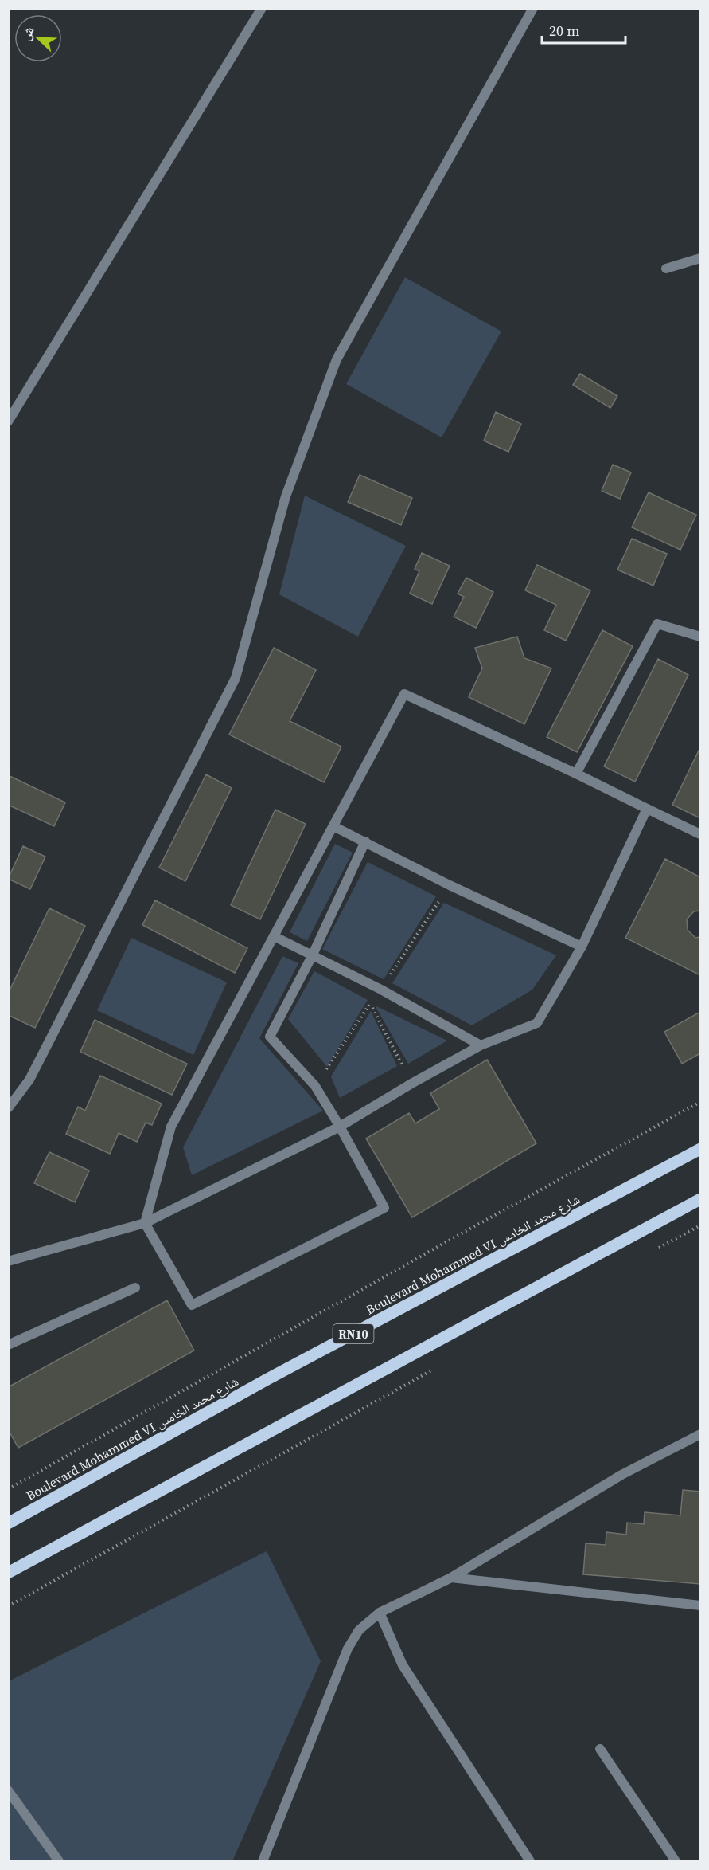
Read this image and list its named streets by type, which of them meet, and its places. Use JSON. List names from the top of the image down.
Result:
{
  "streets": {
    "main road": ["Boulevard Mohammed VI شارع محمد الخامس", "RN10"]
  },
  "scale_bar": "20 m",
  "north": "top left"
}
